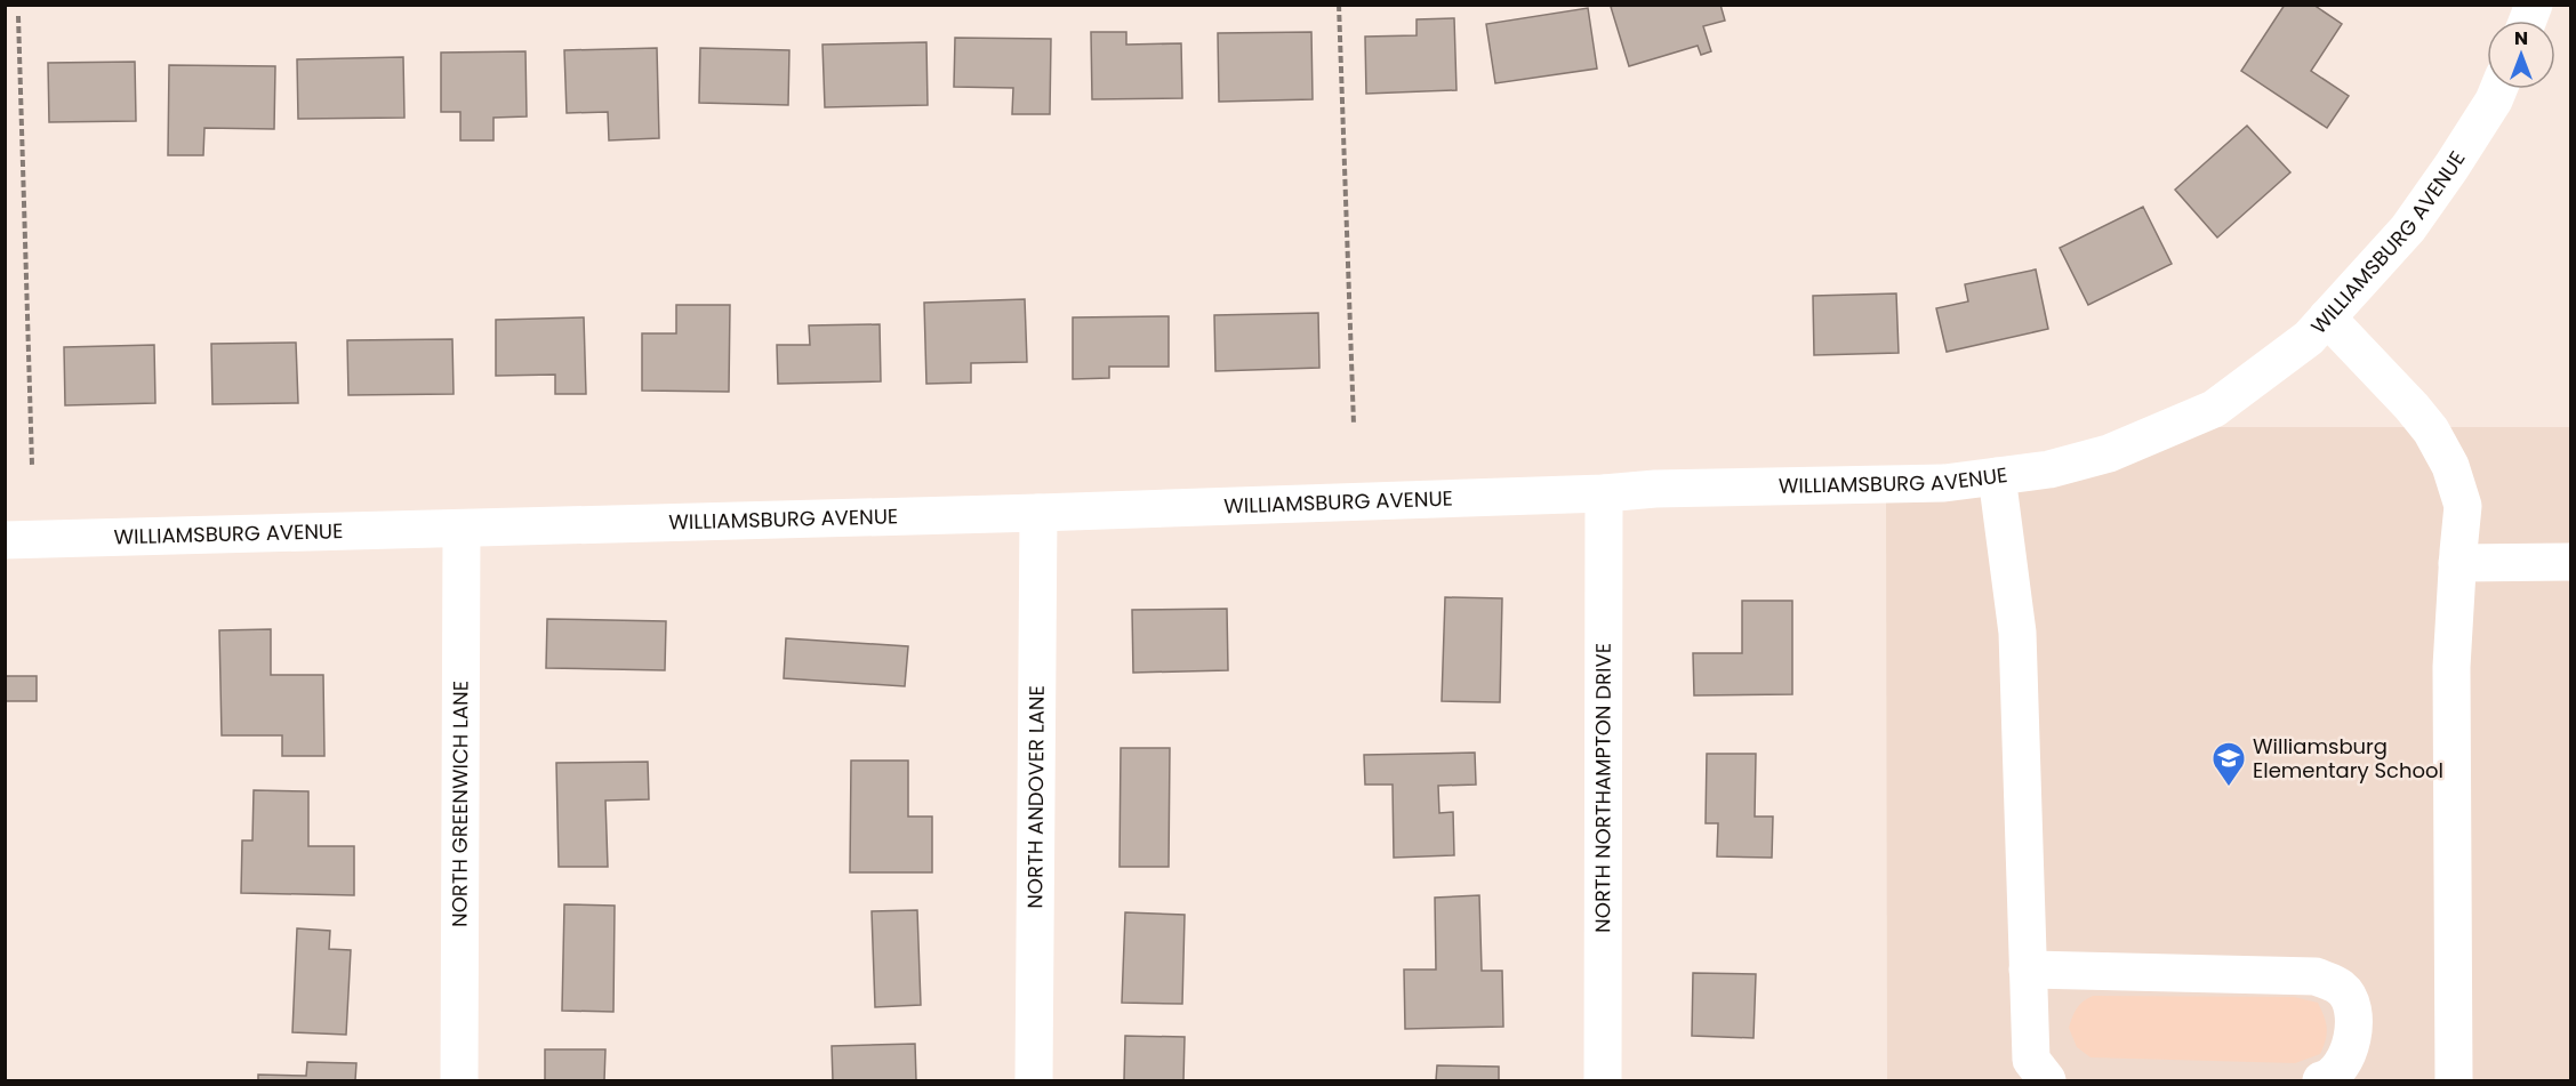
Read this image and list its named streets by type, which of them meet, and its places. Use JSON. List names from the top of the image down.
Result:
{
  "streets": {
    "street": [
      "WILLIAMSBURG AVENUE",
      "NORTH NORTHAMPTON DRIVE",
      "NORTH ANDOVER LANE",
      "NORTH GREENWICH LANE"
    ]
  },
  "crossings": [
    ["WILLIAMSBURG AVENUE", "NORTH NORTHAMPTON DRIVE"],
    ["WILLIAMSBURG AVENUE", "NORTH ANDOVER LANE"],
    ["WILLIAMSBURG AVENUE", "NORTH GREENWICH LANE"]
  ],
  "places": {
    "school or university": ["Williamsburg Elementary School"]
  },
  "north": "top"
}
